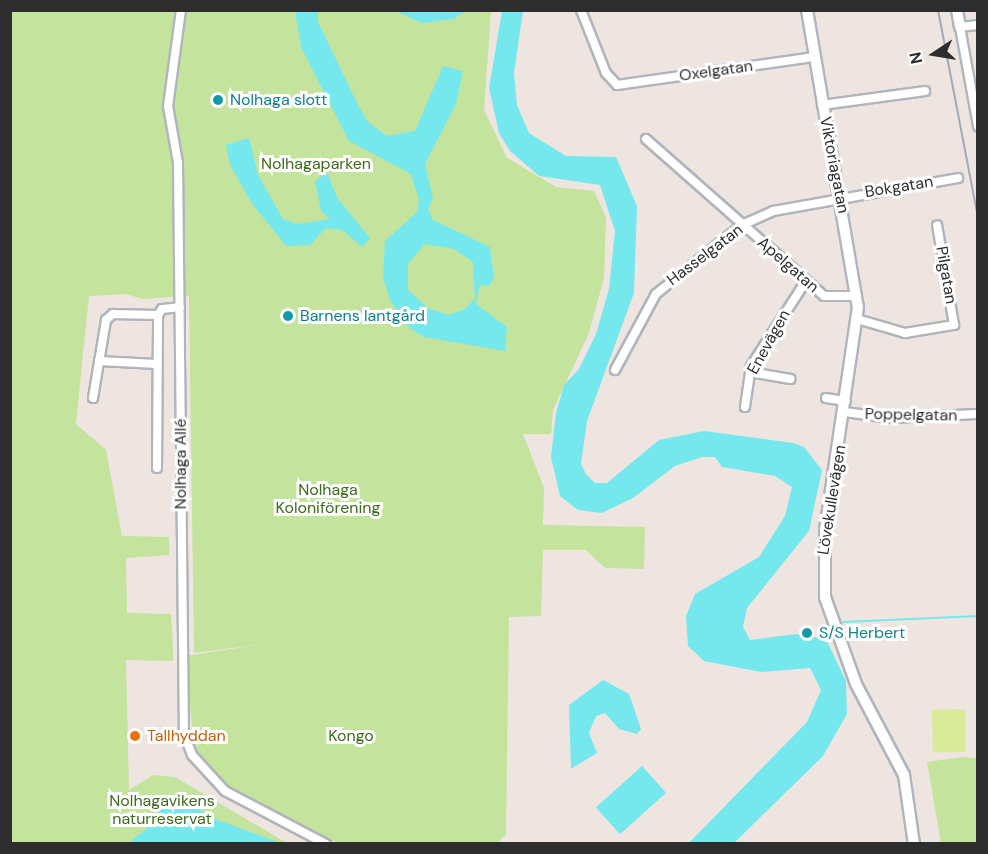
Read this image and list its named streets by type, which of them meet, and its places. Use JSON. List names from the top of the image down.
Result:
{
  "streets": {
    "street": [
      "Oxelgatan",
      "Viktoriagatan",
      "Bokgatan",
      "Hasselgatan",
      "Apelgatan",
      "Pilgatan",
      "Enevägen",
      "Poppelgatan",
      "Nolhaga Allé",
      "Lövekullevägen"
    ]
  },
  "crossings": [
    ["Oxelgatan", "Viktoriagatan"],
    ["Viktoriagatan", "Bokgatan"],
    ["Viktoriagatan", "Hasselgatan"],
    ["Viktoriagatan", "Apelgatan"],
    ["Viktoriagatan", "Pilgatan"],
    ["Viktoriagatan", "Lövekullevägen"],
    ["Bokgatan", "Hasselgatan"],
    ["Hasselgatan", "Apelgatan"],
    ["Apelgatan", "Enevägen"],
    ["Pilgatan", "Lövekullevägen"],
    ["Poppelgatan", "Lövekullevägen"]
  ],
  "parks": [
    "Nolhagaparken",
    "Nolhaga Koloniförening",
    "Kongo",
    "Nolhagavikens naturreservat"
  ],
  "places": [
    "Nolhaga slott",
    "Barnens lantgård",
    "S/S Herbert",
    "Tallhyddan"
  ],
  "north": "left"
}
